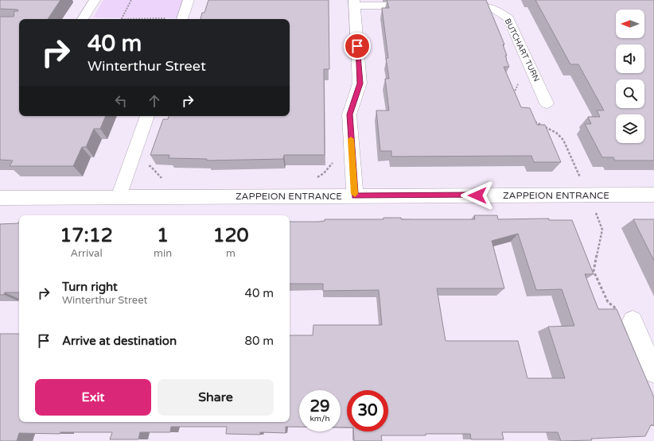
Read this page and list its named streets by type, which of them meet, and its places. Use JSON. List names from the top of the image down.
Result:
{
  "streets": {
    "street": ["BUTCHART TURN", "ZAPPEION ENTRANCE"]
  },
  "north": "left",
  "page": {
    "turn": ["40 m", "Winterthur Street"],
    "eta": [
      "17:12",
      "Arrival",
      "1",
      "min",
      "120",
      "m"
    ],
    "list": [
      {
        "name": "Turn right",
        "note": "Winterthur Street",
        "value": "40 m"
      },
      {
        "name": "Arrive at destination",
        "value": "80 m"
      }
    ],
    "buttons": ["Exit", "Share"],
    "speed": "29 km/h",
    "limit": "30"
  }
}
